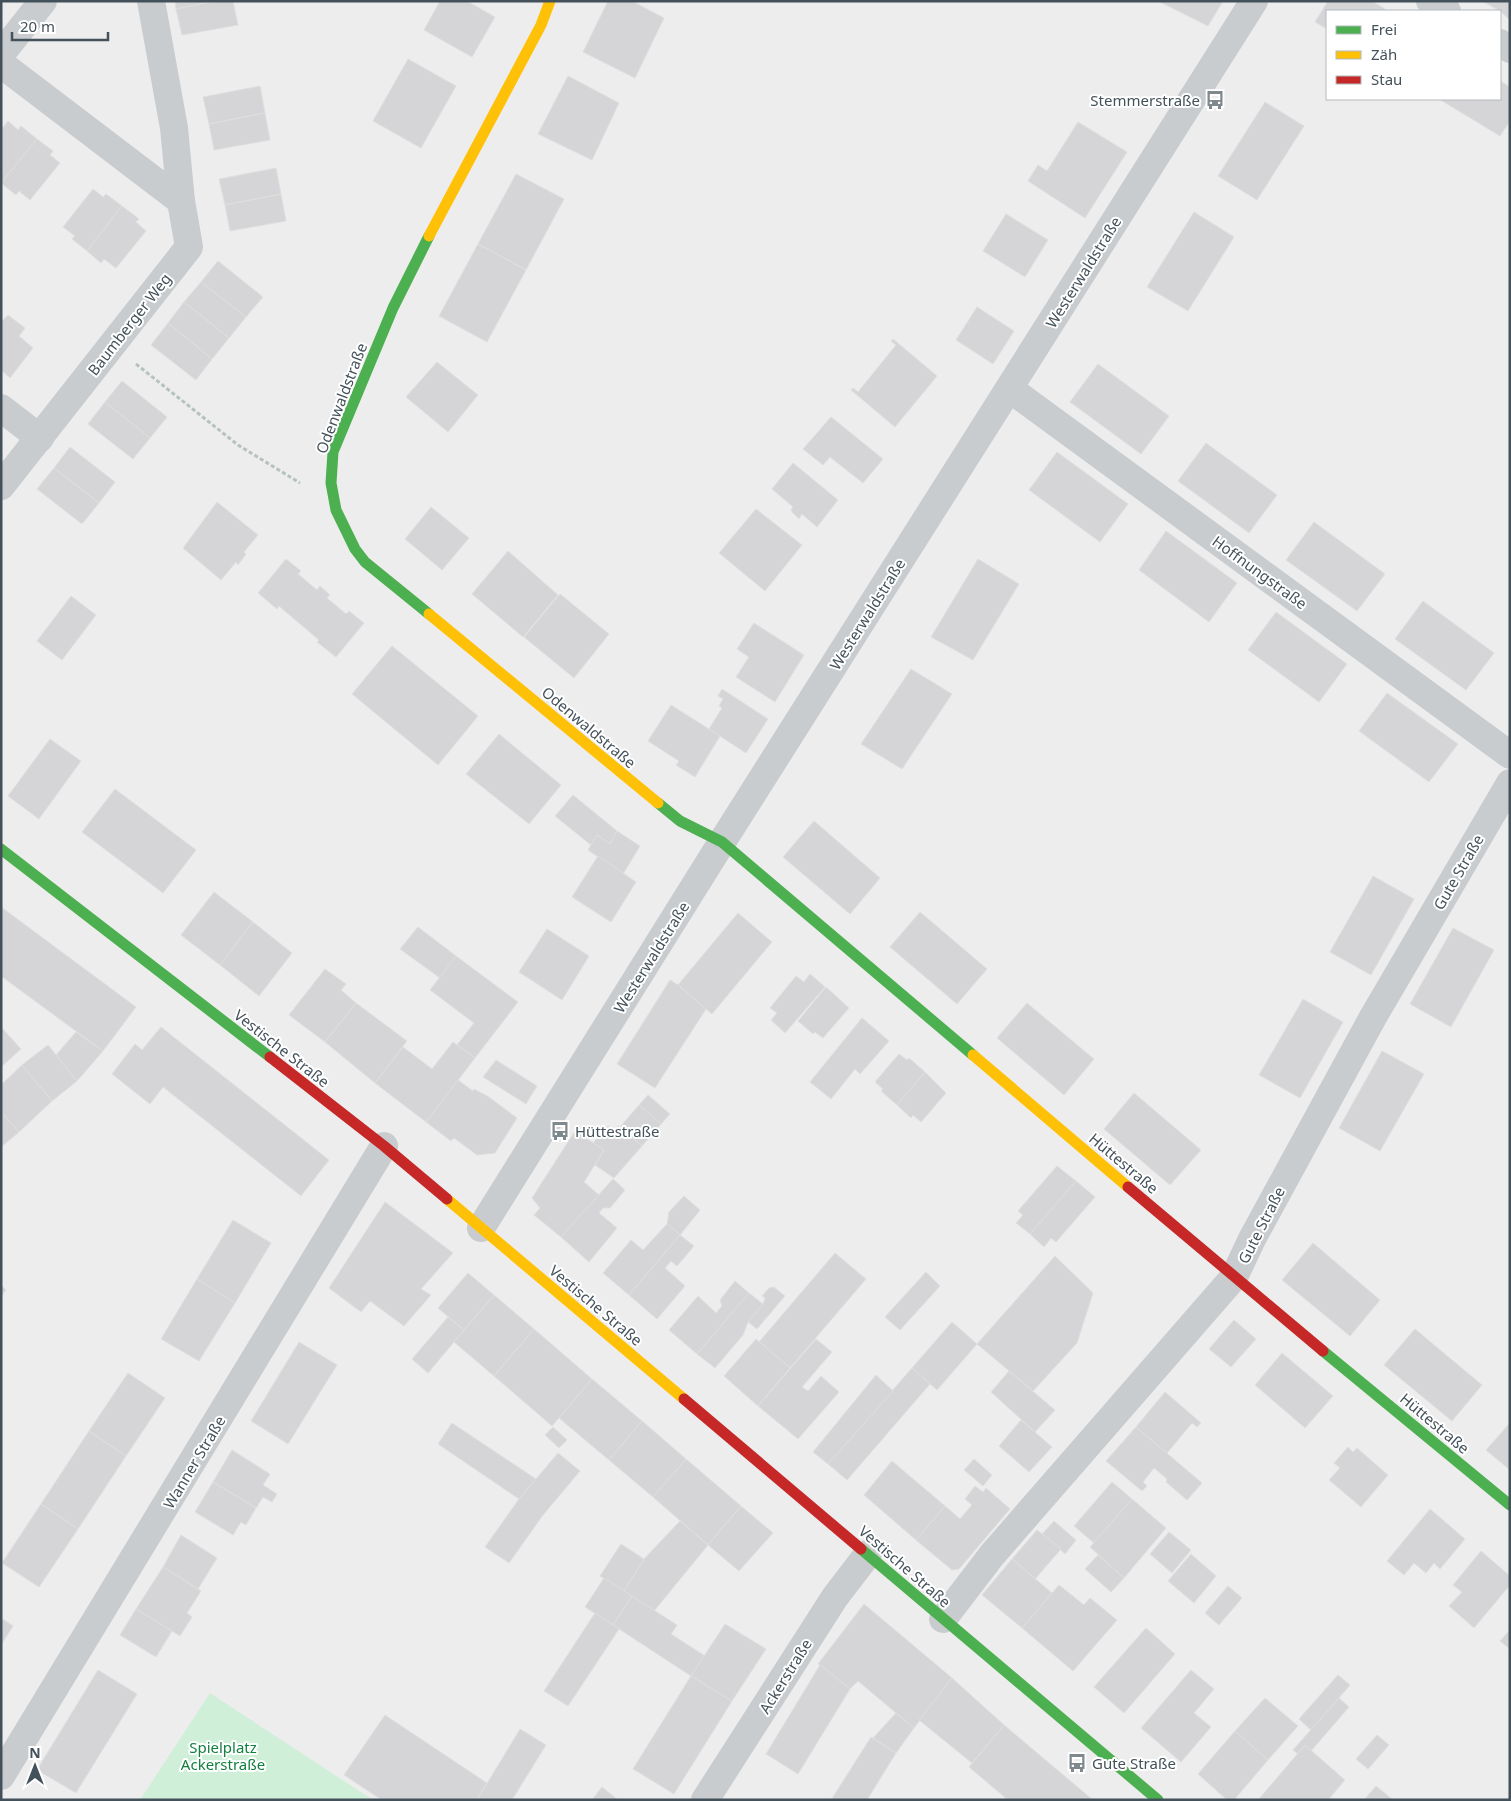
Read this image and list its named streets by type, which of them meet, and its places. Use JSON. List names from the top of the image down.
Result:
{
  "streets": {
    "street": [
      "Westerwaldstraße",
      "Baumberger Weg",
      "Odenwaldstraße",
      "Hoffnungstraße",
      "Gute Straße",
      "Vestische Straße",
      "Hüttestraße",
      "Wanner Straße",
      "Ackerstraße"
    ]
  },
  "crossings": [
    ["Westerwaldstraße", "Odenwaldstraße"],
    ["Westerwaldstraße", "Hoffnungstraße"],
    ["Westerwaldstraße", "Vestische Straße"],
    ["Westerwaldstraße", "Hüttestraße"],
    ["Odenwaldstraße", "Hüttestraße"],
    ["Gute Straße", "Vestische Straße"],
    ["Gute Straße", "Hüttestraße"],
    ["Vestische Straße", "Wanner Straße"],
    ["Vestische Straße", "Ackerstraße"]
  ],
  "parks": ["Spielplatz Ackerstraße"],
  "places": {
    "bus stop": ["Stemmerstraße", "Hüttestraße", "Gute Straße"]
  },
  "legend": ["Frei", "Zäh", "Stau"],
  "scale_bar": "20 m",
  "north": "top"
}
